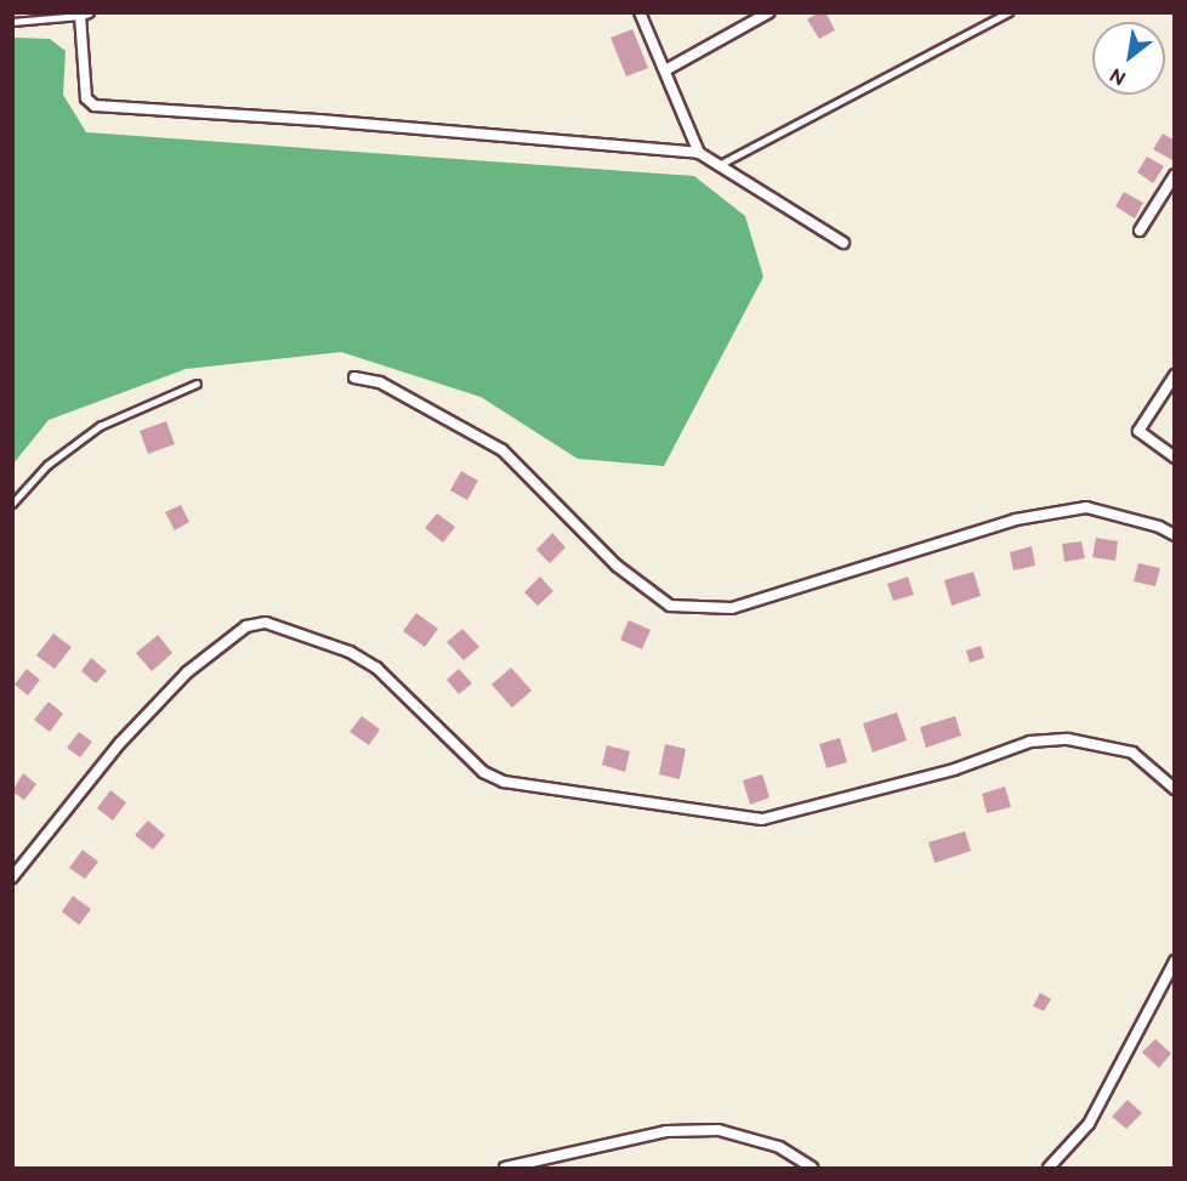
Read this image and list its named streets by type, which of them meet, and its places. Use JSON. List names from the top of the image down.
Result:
{
  "north": "bottom left"
}
